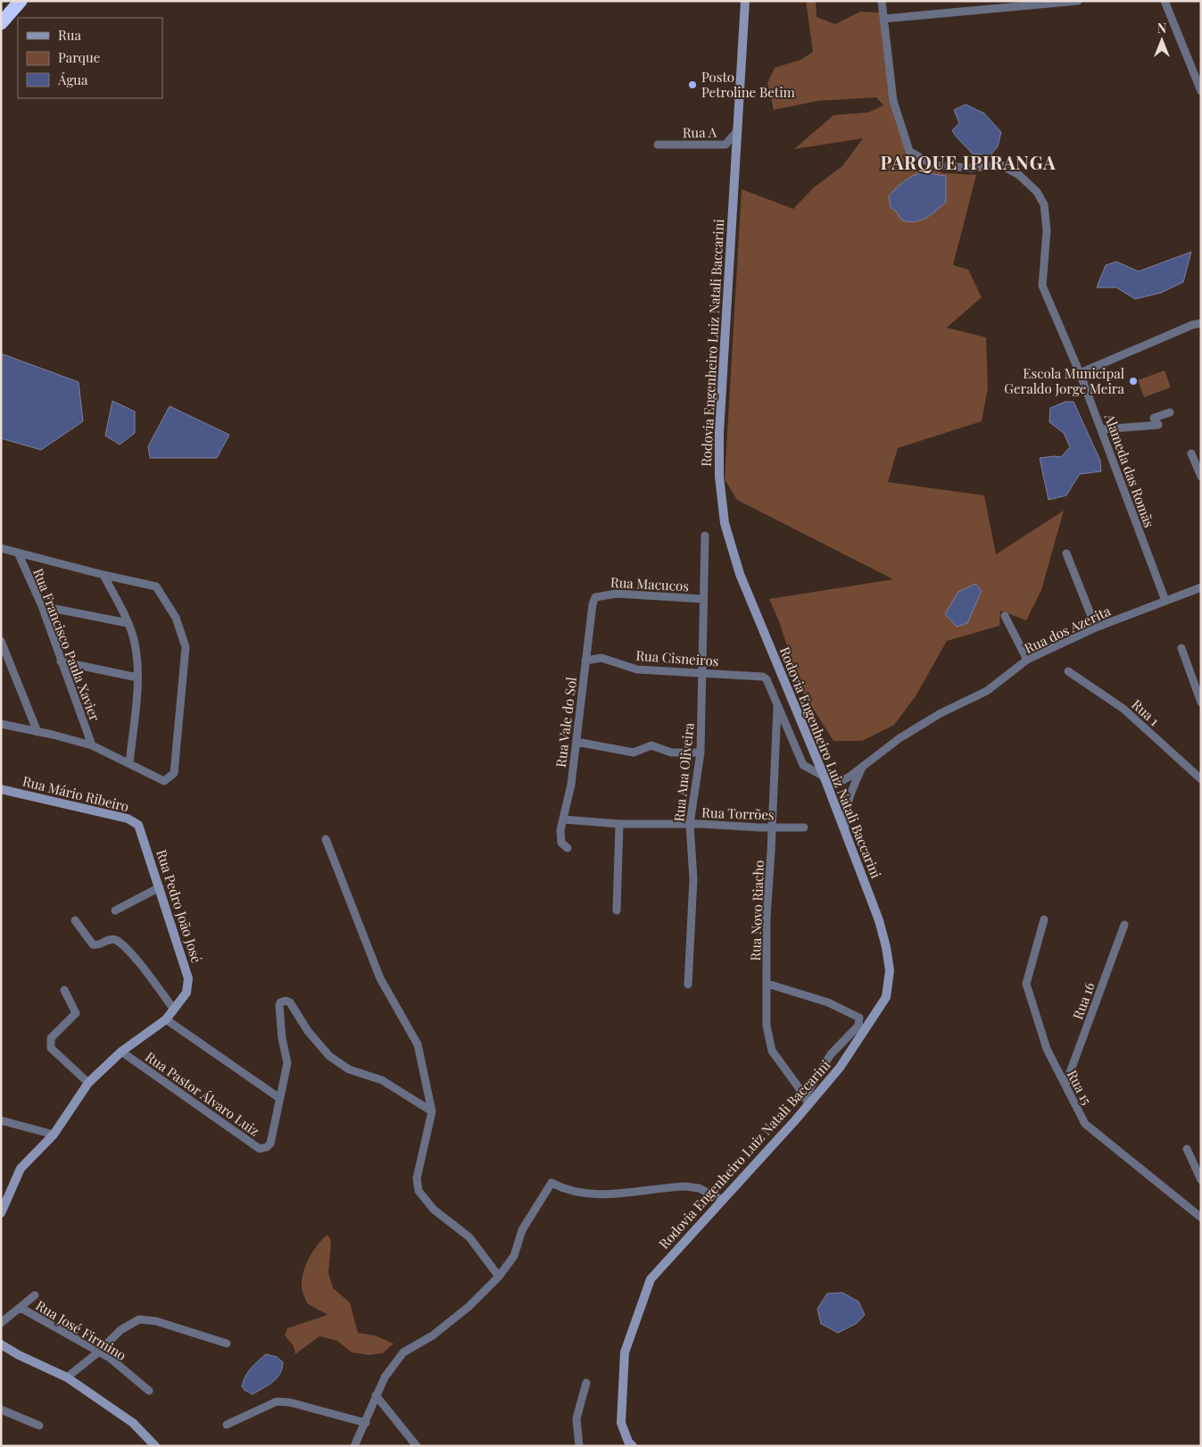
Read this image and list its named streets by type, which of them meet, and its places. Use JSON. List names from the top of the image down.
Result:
{
  "streets": {
    "main road": ["Rodovia Engenheiro Luiz Natali Baccarini", "Rua Mário Ribeiro", "Rua Pedro João José"],
    "street": [
      "Rua A",
      "Alameda das Romãs",
      "Rua Macucos",
      "Rua dos Azerita",
      "Rua Francisco Paula Xavier",
      "Rua Cisneiros",
      "Rua 1",
      "Rua Vale do Sol",
      "Rua Ana Oliveira",
      "Rua Torrões",
      "Rua Novo Riacho",
      "Rua 16",
      "Rua 15",
      "Rua Pastor Álvaro Luiz",
      "Rua José Firmino"
    ]
  },
  "crossings": [
    ["Rua A", "Rodovia Engenheiro Luiz Natali Baccarini"],
    ["Rodovia Engenheiro Luiz Natali Baccarini", "Rua dos Azerita"],
    ["Rodovia Engenheiro Luiz Natali Baccarini", "Rua Novo Riacho"],
    ["Alameda das Romãs", "Rua dos Azerita"],
    ["Rua Macucos", "Rua Vale do Sol"],
    ["Rua Macucos", "Rua Ana Oliveira"],
    ["Rua Cisneiros", "Rua Vale do Sol"],
    ["Rua Cisneiros", "Rua Ana Oliveira"],
    ["Rua Cisneiros", "Rua Novo Riacho"],
    ["Rua Vale do Sol", "Rua Torrões"],
    ["Rua Ana Oliveira", "Rua Torrões"],
    ["Rua Mário Ribeiro", "Rua Pedro João José"],
    ["Rua Torrões", "Rua Novo Riacho"],
    ["Rua Pedro João José", "Rua Pastor Álvaro Luiz"],
    ["Rua 16", "Rua 15"]
  ],
  "districts": ["PARQUE IPIRANGA"],
  "places": ["Posto Petroline Betim", "Escola Municipal Geraldo Jorge Meira"],
  "legend": ["Rua", "Parque", "Água"],
  "north": "top"
}
